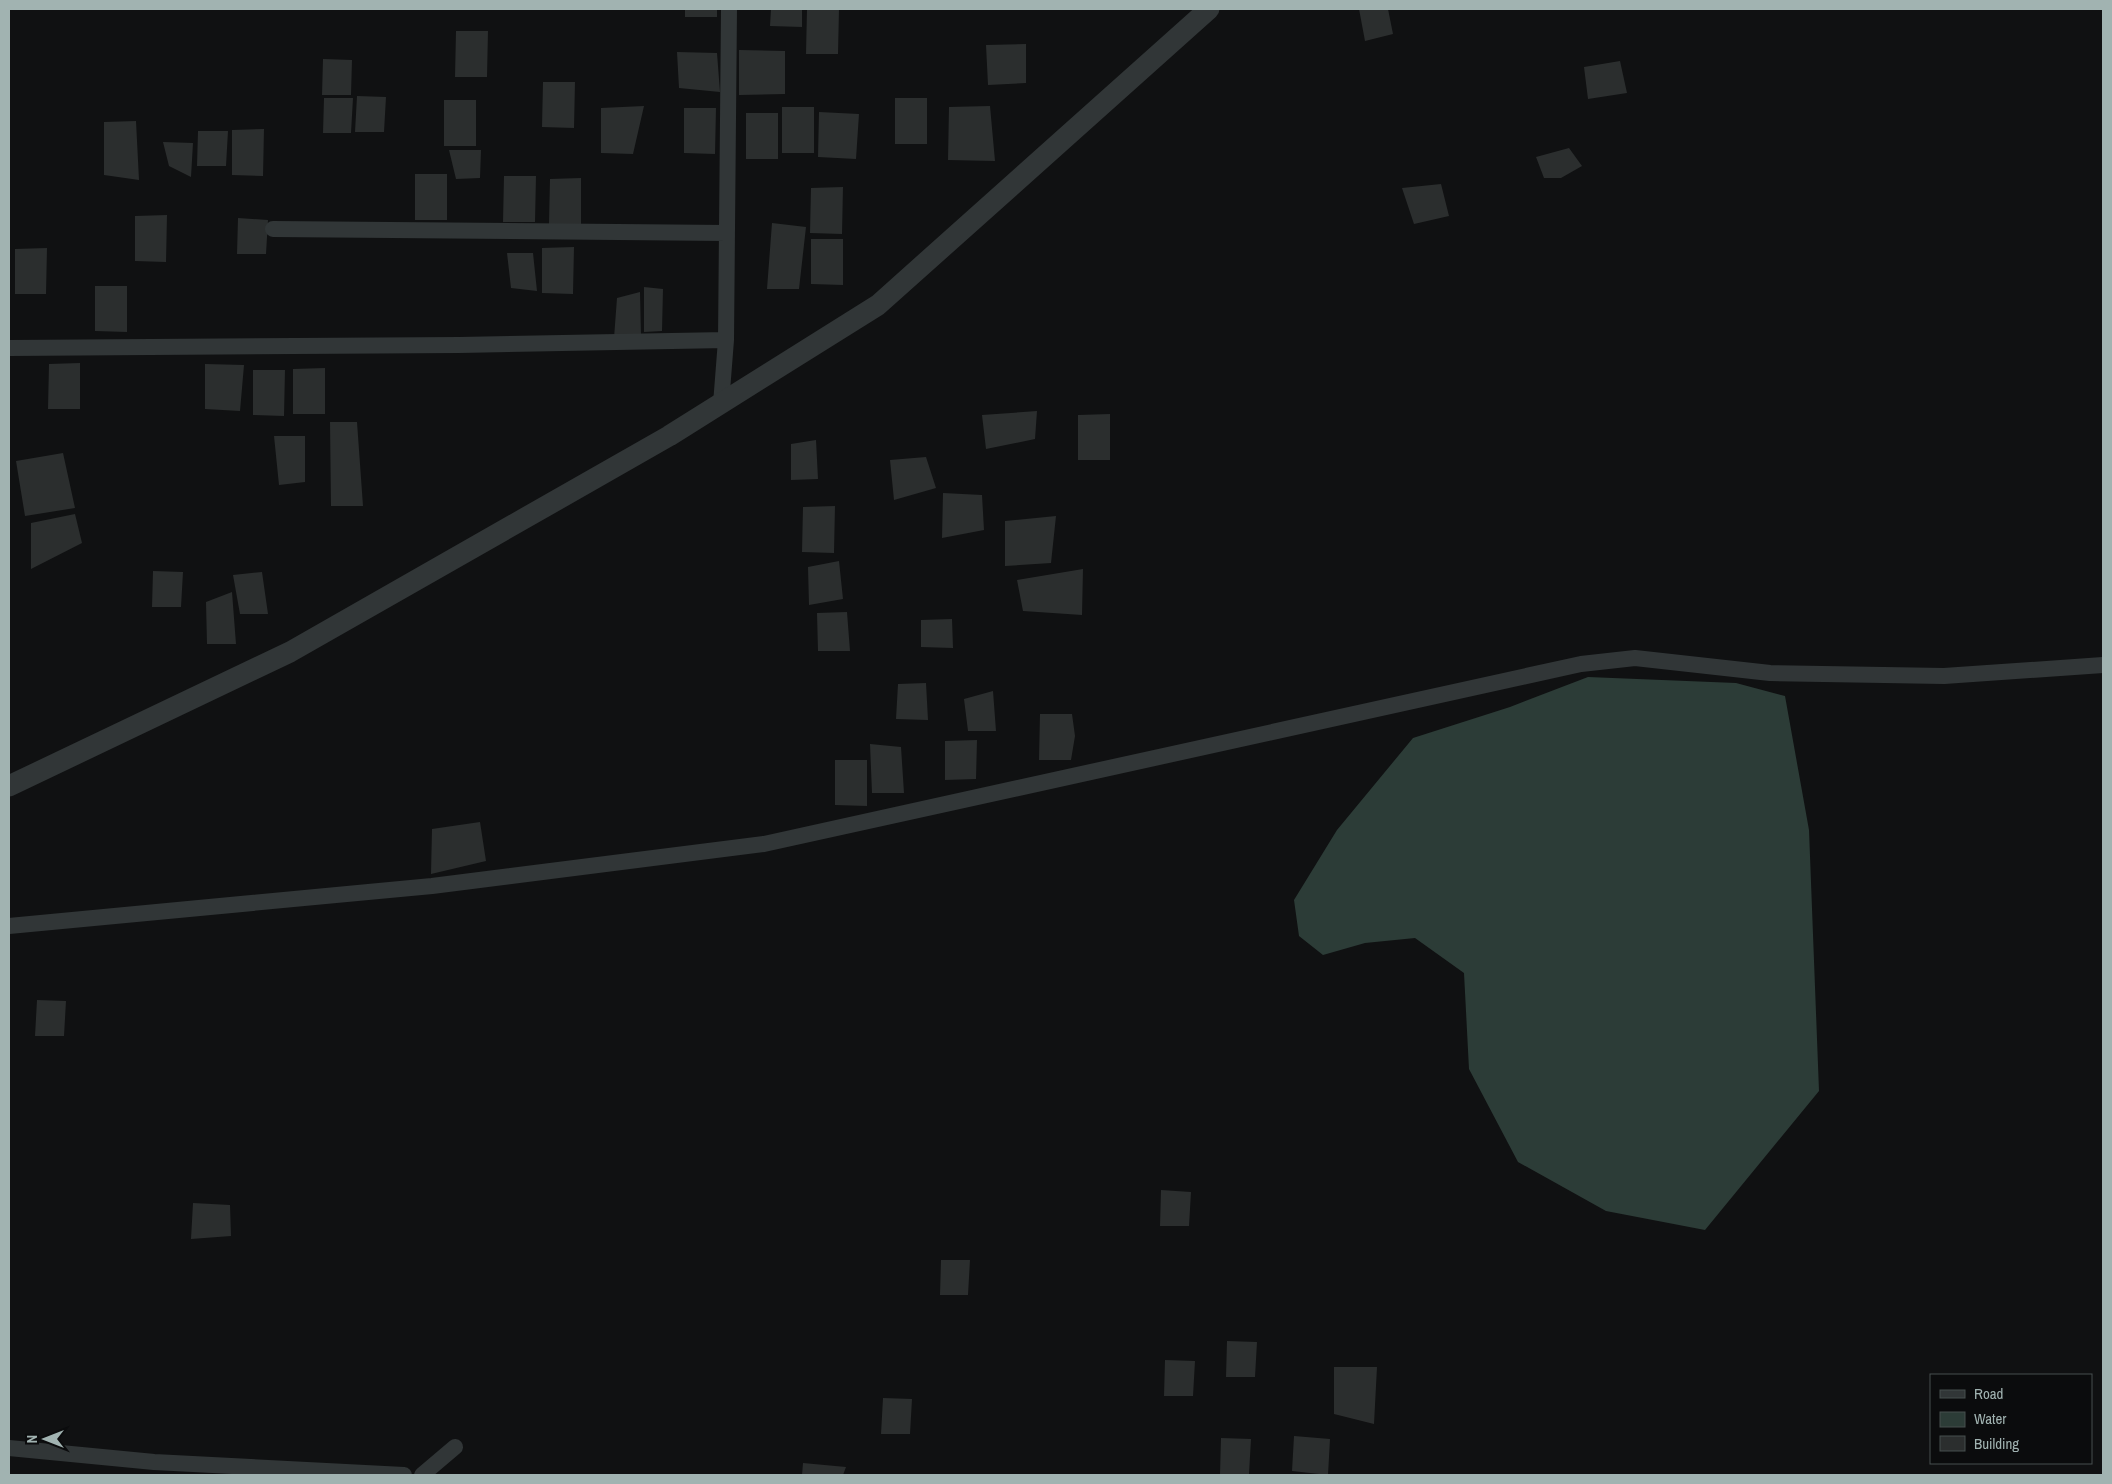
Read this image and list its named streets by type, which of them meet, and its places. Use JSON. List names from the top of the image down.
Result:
{
  "legend": ["Road", "Water", "Building"],
  "north": "left"
}
